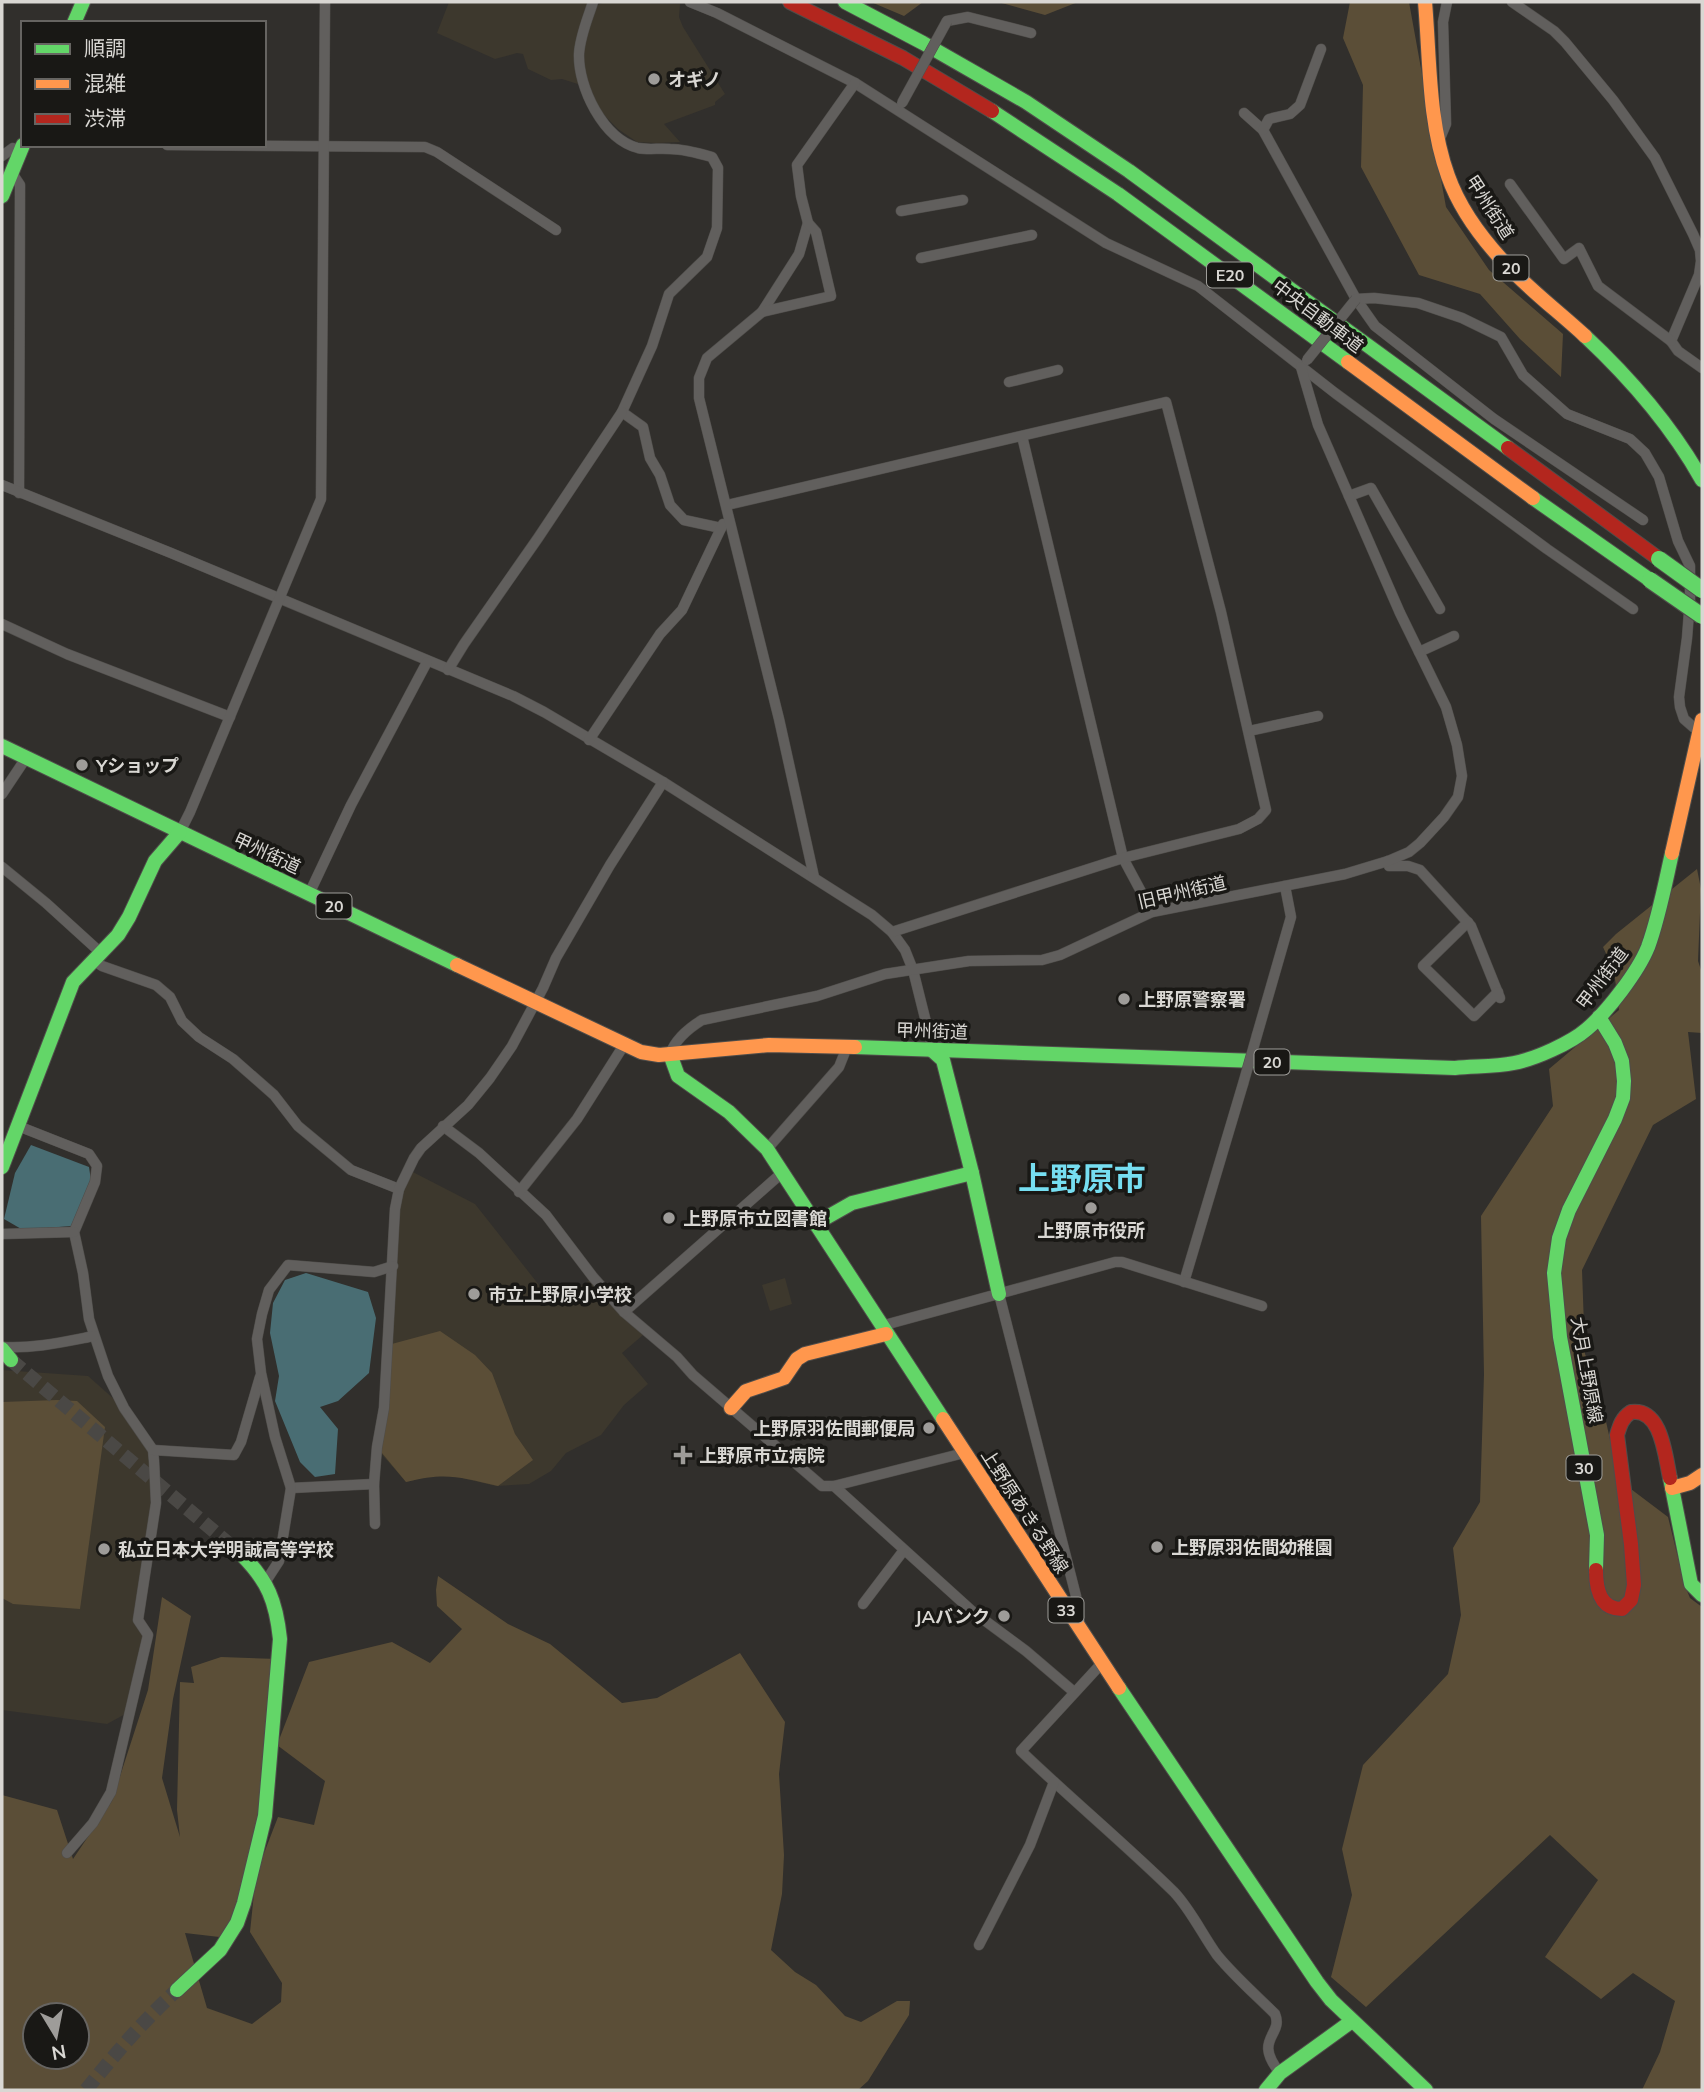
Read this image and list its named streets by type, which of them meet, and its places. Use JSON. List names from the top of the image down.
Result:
{
  "streets": {
    "main road": [
      "甲州街道",
      "20",
      "E20",
      "中央自動車道",
      "大月上野原線",
      "30",
      "上野原あきる野線",
      "33"
    ],
    "street": ["旧甲州街道"]
  },
  "crossings": [
    ["甲州街道", "旧甲州街道"],
    ["甲州街道", "大月上野原線"],
    ["甲州街道", "上野原あきる野線"],
    ["旧甲州街道", "上野原あきる野線"]
  ],
  "districts": ["上野原市"],
  "places": {
    "other": [
      "オギノ",
      "Yショップ",
      "上野原警察署",
      "上野原市役所",
      "上野原市立図書館",
      "市立上野原小学校",
      "上野原羽佐間郵便局",
      "上野原羽佐間幼稚園",
      "私立日本大学明誠高等学校",
      "JAバンク"
    ],
    "health": ["上野原市立病院"]
  },
  "legend": ["順調", "混雑", "渋滞"],
  "north": "bottom"
}
